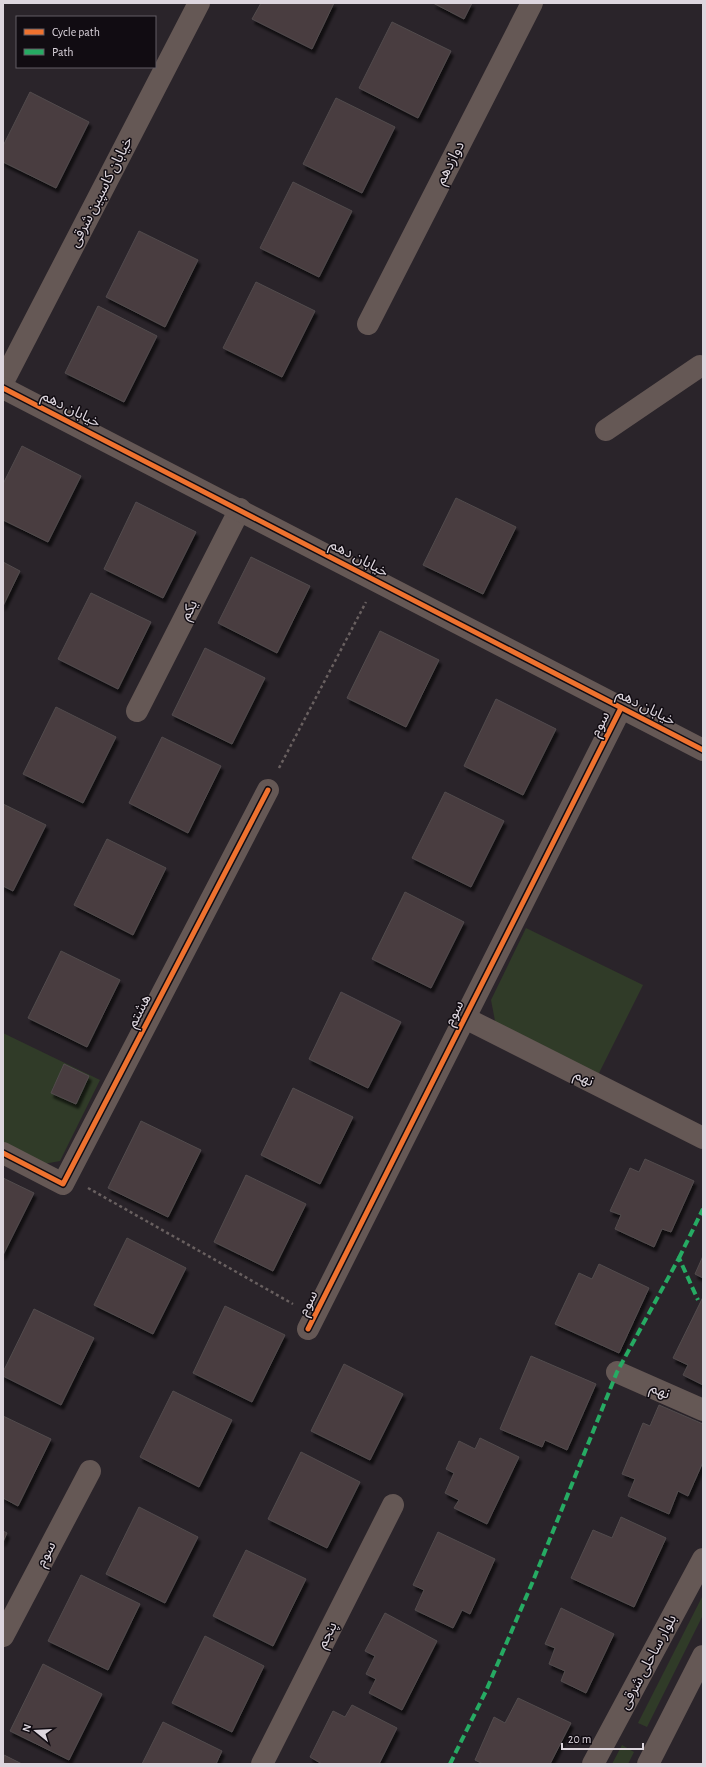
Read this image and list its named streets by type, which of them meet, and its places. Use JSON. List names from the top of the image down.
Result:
{
  "streets": {
    "street": [
      "دوازدهم",
      "خیابان کاسپین شرقی",
      "خیابان دهم",
      "یکم",
      "سوم",
      "هشتم",
      "نهم",
      "پنجم",
      "بلوار ساحلی شرقی"
    ]
  },
  "crossings": [
    ["خیابان دهم", "یکم"],
    ["خیابان دهم", "سوم"],
    ["سوم", "نهم"]
  ],
  "legend": ["Cycle path", "Path"],
  "scale_bar": "20 m",
  "north": "left"
}
